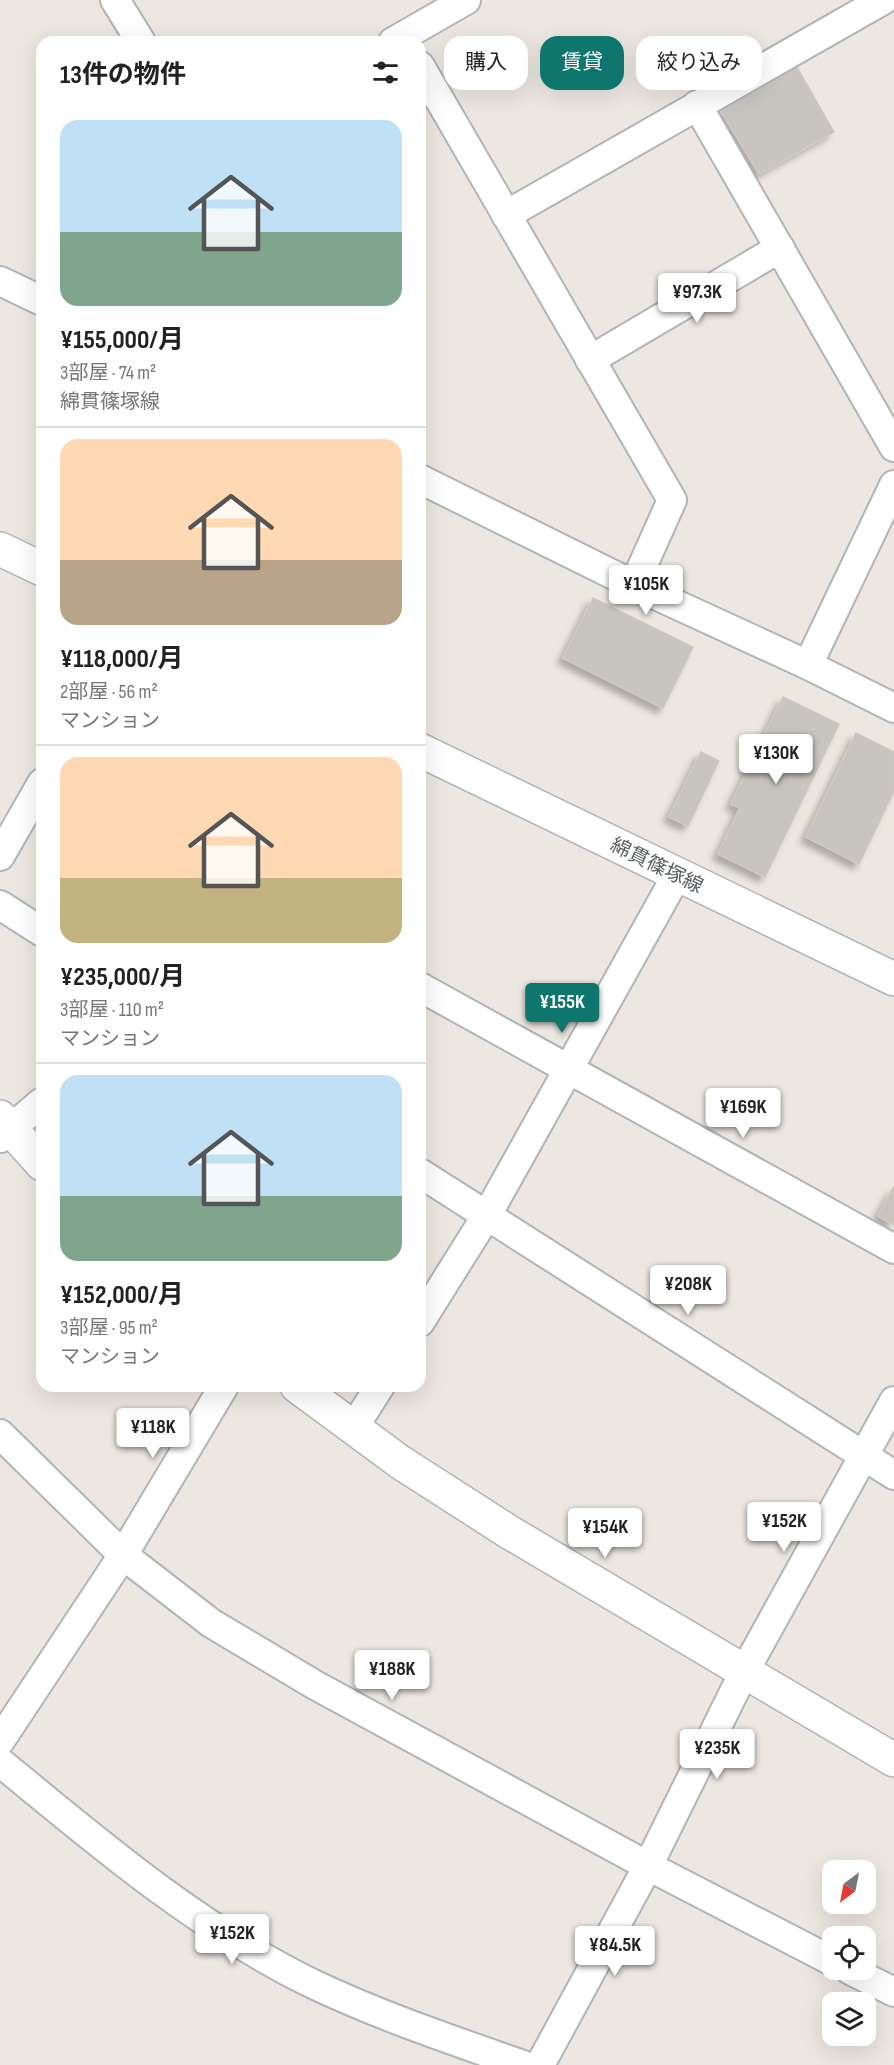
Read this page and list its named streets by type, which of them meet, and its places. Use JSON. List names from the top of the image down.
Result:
{
  "streets": {
    "street": ["綿貫篠塚線"]
  },
  "north": "bottom left",
  "page": {
    "chip": ["購入", "賃貸", "絞り込み"],
    "heading": "13件の物件",
    "list": [
      {
        "name": "¥155,000/月",
        "note": "3部屋 · 74 m² · 綿貫篠塚線"
      },
      {
        "name": "¥118,000/月",
        "note": "2部屋 · 56 m² · マンション"
      },
      {
        "name": "¥235,000/月",
        "note": "3部屋 · 110 m² · マンション"
      },
      {
        "name": "¥152,000/月",
        "note": "3部屋 · 95 m² · マンション"
      }
    ],
    "price": [
      "¥97.3K",
      "¥105K",
      "¥130K",
      "¥155K",
      "¥169K",
      "¥208K",
      "¥118K",
      "¥152K",
      "¥154K",
      "¥188K",
      "¥235K",
      "¥152K",
      "¥84.5K"
    ]
  }
}
